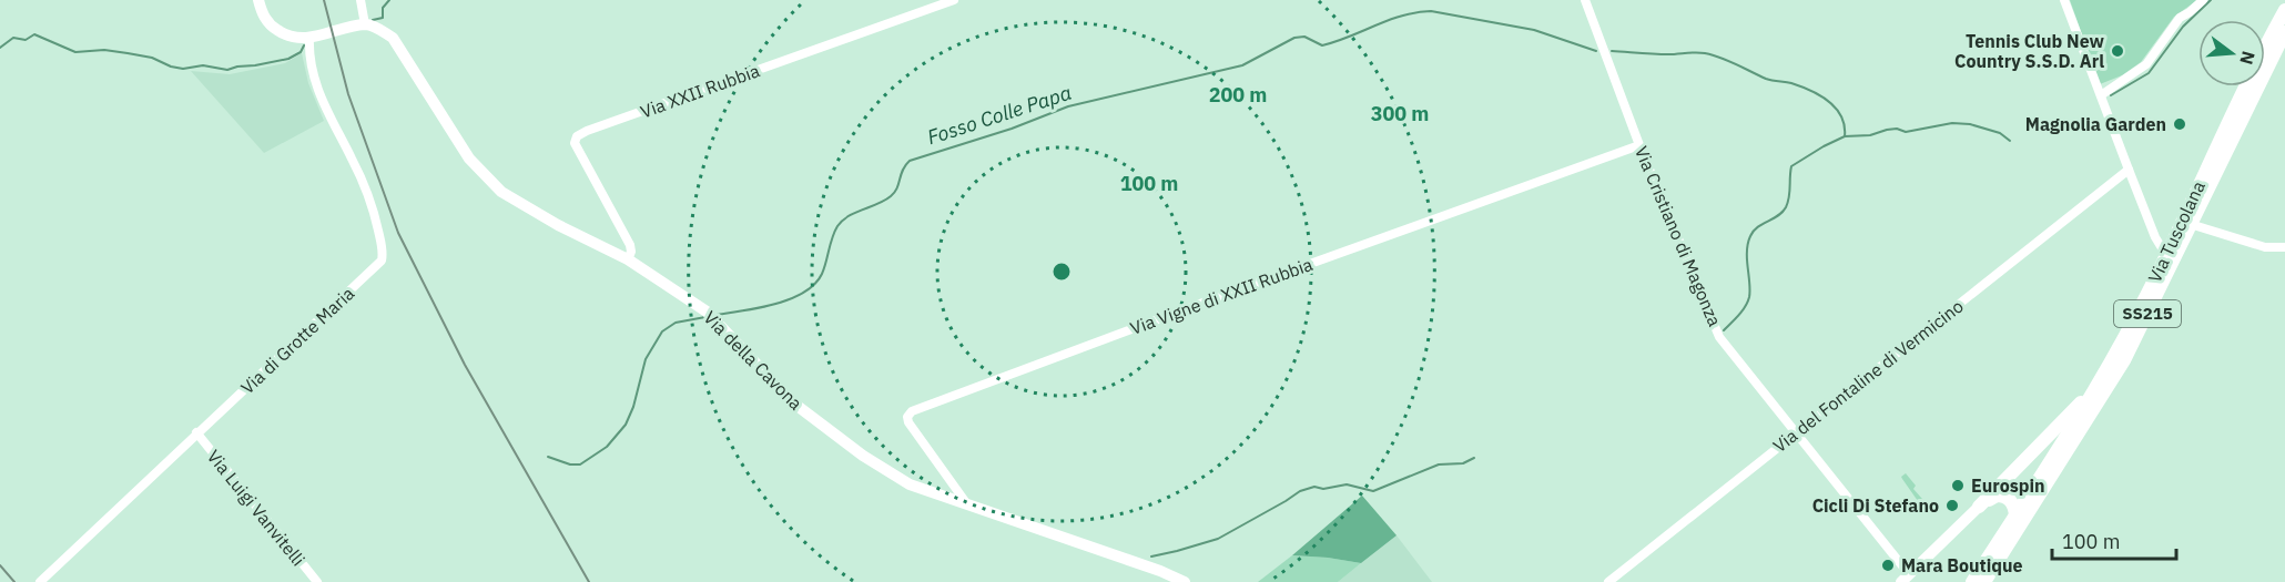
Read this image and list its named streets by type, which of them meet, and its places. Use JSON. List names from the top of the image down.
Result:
{
  "streets": {
    "main road": ["Via Tuscolana", "SS215", "Via della Cavona"],
    "street": [
      "Via XXII Rubbia",
      "Via Cristiano di Magonza",
      "Via Vigne di XXII Rubbia",
      "Via di Grotte Maria",
      "Via del Fontaline di Vermicino",
      "Via Luigi Vanvitelli"
    ]
  },
  "crossings": [
    ["Via XXII Rubbia", "Via della Cavona"],
    ["Via Cristiano di Magonza", "Via Vigne di XXII Rubbia"],
    ["Via Cristiano di Magonza", "Via del Fontaline di Vermicino"],
    ["Via Vigne di XXII Rubbia", "Via della Cavona"],
    ["Via di Grotte Maria", "Via Luigi Vanvitelli"]
  ],
  "water": ["Fosso Colle Papa"],
  "places": [
    "Tennis Club New Country S.S.D. Arl",
    "Magnolia Garden",
    "Eurospin",
    "Cicli Di Stefano",
    "Mara Boutique"
  ],
  "scale_bar": "100 m",
  "north": "right",
  "rings": ["200 m", "300 m", "100 m"]
}
